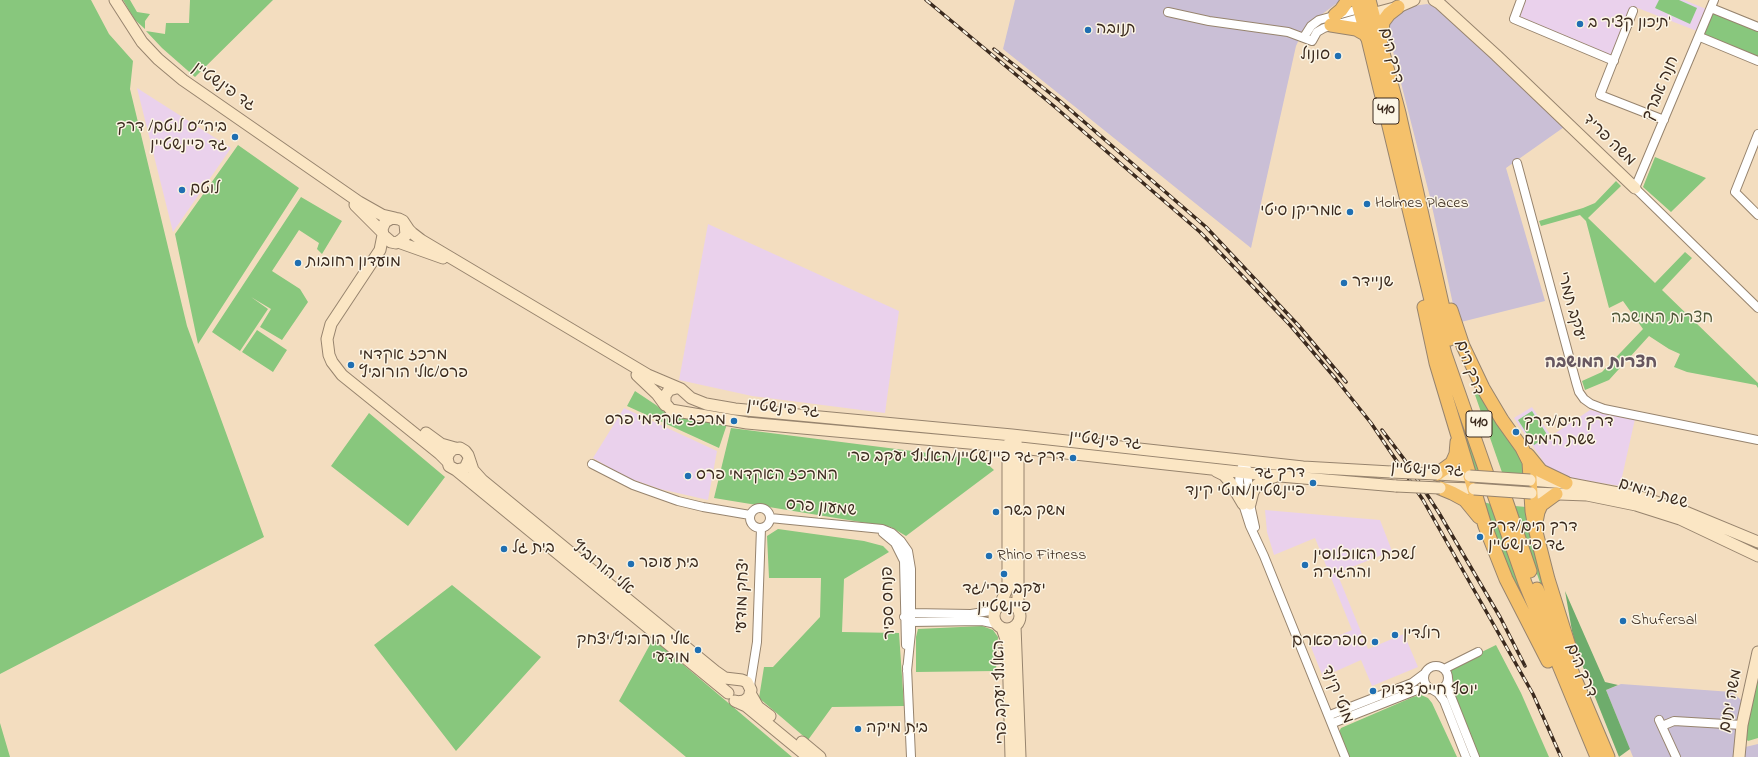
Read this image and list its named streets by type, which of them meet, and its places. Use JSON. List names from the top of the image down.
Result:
{
  "streets": {
    "main road": ["דרך הים", "410"],
    "street": [
      "גד פינשטיין",
      "חנה אברך",
      "משה פריד",
      "יעקב תמרי",
      "ששת הימים",
      "שמעון פרס",
      "אלי הורוביץ",
      "יצחק מודעי",
      "פנחס ספיר",
      "האלוף יעקב פרי",
      "מוטי קינד",
      "משה יתום"
    ]
  },
  "crossings": [
    ["גד פינשטיין", "ששת הימים"],
    ["גד פינשטיין", "מוטי קינד"],
    ["חנה אברך", "משה פריד"],
    ["שמעון פרס", "יצחק מודעי"],
    ["שמעון פרס", "פנחס ספיר"],
    ["אלי הורוביץ", "יצחק מודעי"]
  ],
  "districts": ["חצרות המושבה"],
  "parks": ["חצרות המושבה"],
  "places": [
    "תיכון קציר ב'",
    "תנובה",
    "סונול",
    "ביה״ס לוטם/ דרך גד פיינשטיין",
    "לוטם",
    "Holmes Places",
    "אמריקן סיטי",
    "מועדון רחובות",
    "שניידר",
    "מרכז אקדמי פרס/אלי הורוביץ",
    "מרכז אקדמי פרס",
    "דרך הים/דרך ששת הימים",
    "דרך גד פיינשטיין/האלוף יעקב פרי",
    "המרכז האקדמי פרס",
    "דרך גד פיינשטיין/מוטי קינד",
    "משק בשר",
    "דרך הים/דרך גד פיינשטיין",
    "בית גל",
    "Rhino Fitness",
    "בית עופר",
    "לשכת האוכלוסין וההגירה",
    "יעקב פרי/גד פיינשטיין",
    "Shufersal",
    "רולדין",
    "סופרפארם",
    "אלי הורוביץ/יצחק מודעי",
    "יוסף חיים צדוק",
    "בית מיקה"
  ]
}
